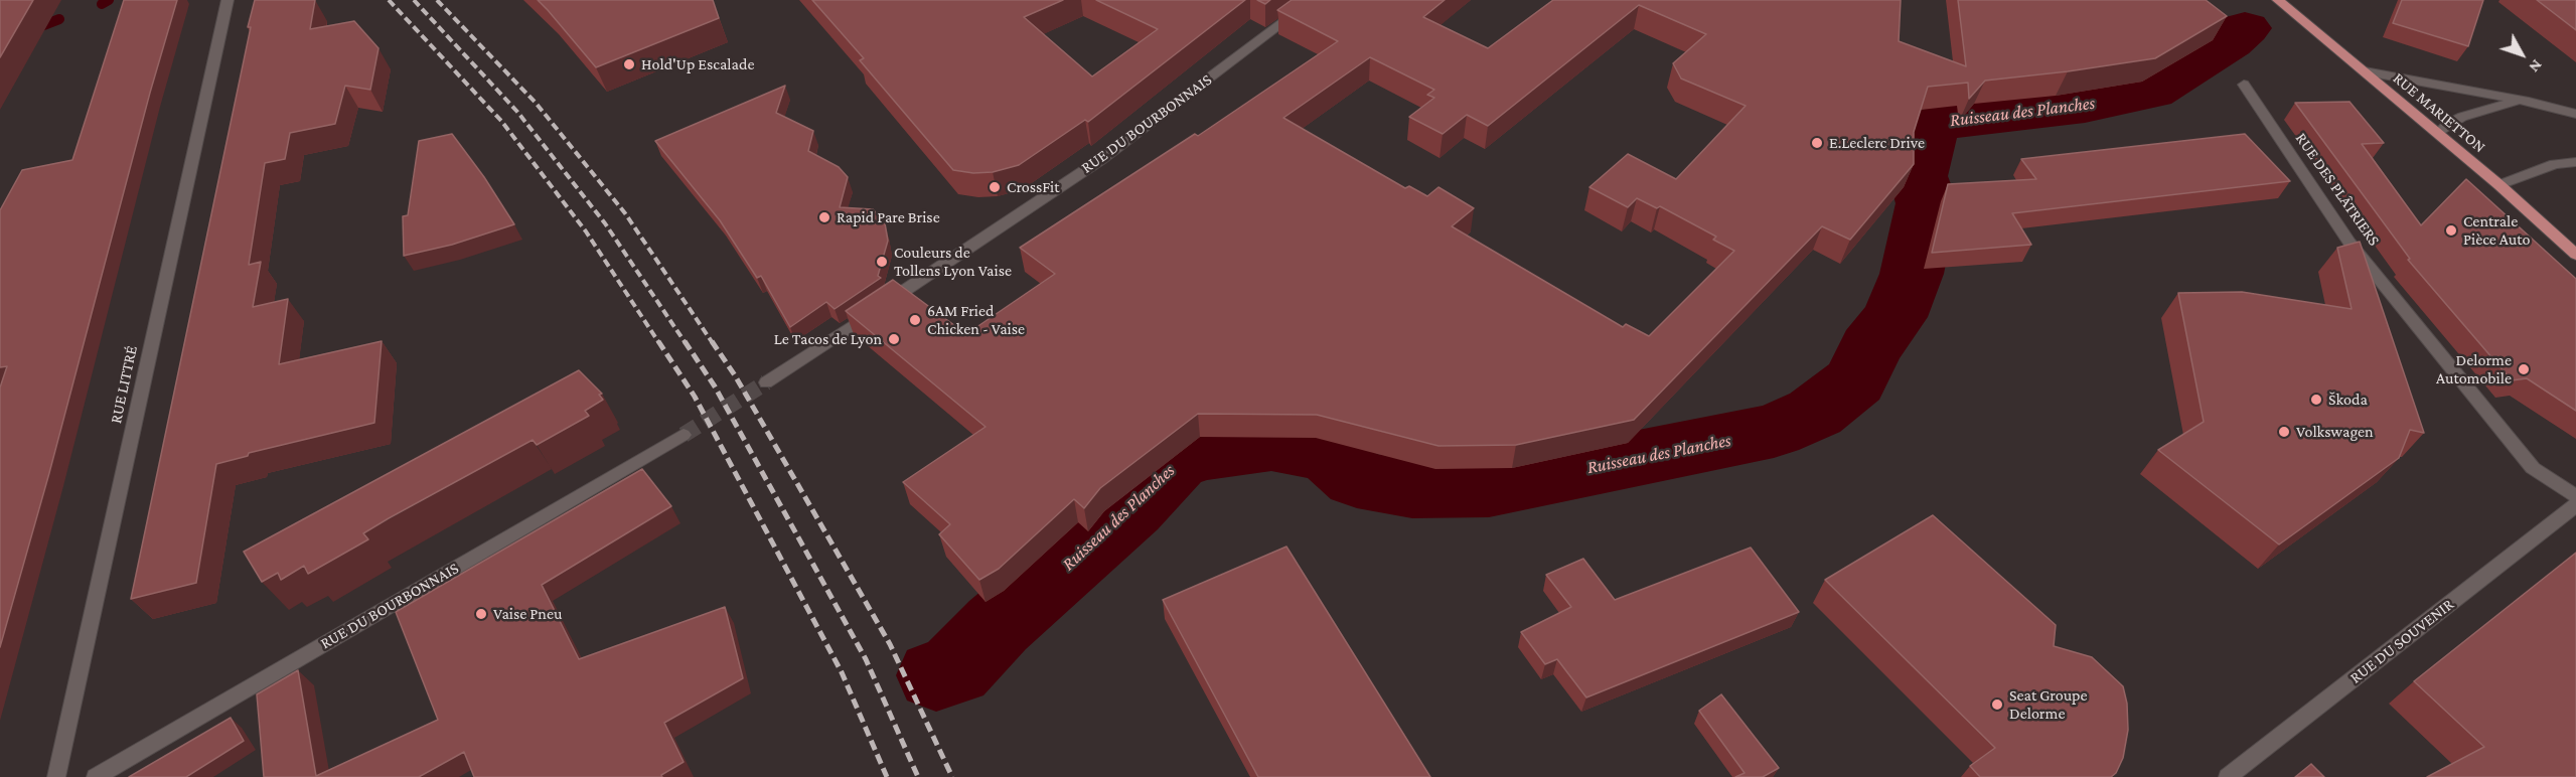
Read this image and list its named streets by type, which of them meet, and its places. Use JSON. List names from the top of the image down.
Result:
{
  "streets": {
    "main road": ["RUE MARIETTON"],
    "street": [
      "RUE DU BOURBONNAIS",
      "RUE DES PLÂTRIERS",
      "RUE LITTRÉ",
      "RUE DU SOUVENIR"
    ]
  },
  "water": ["Ruisseau des Planches"],
  "places": [
    "Hold'Up Escalade",
    "E.Leclerc Drive",
    "CrossFit",
    "Rapid Pare Brise",
    "Centrale Pièce Auto",
    "Couleurs de Tollens Lyon Vaise",
    "6AM Fried Chicken - Vaise",
    "Le Tacos de Lyon",
    "Delorme Automobile",
    "Škoda",
    "Volkswagen",
    "Vaise Pneu",
    "Seat Groupe Delorme"
  ],
  "north": "bottom right"
}
